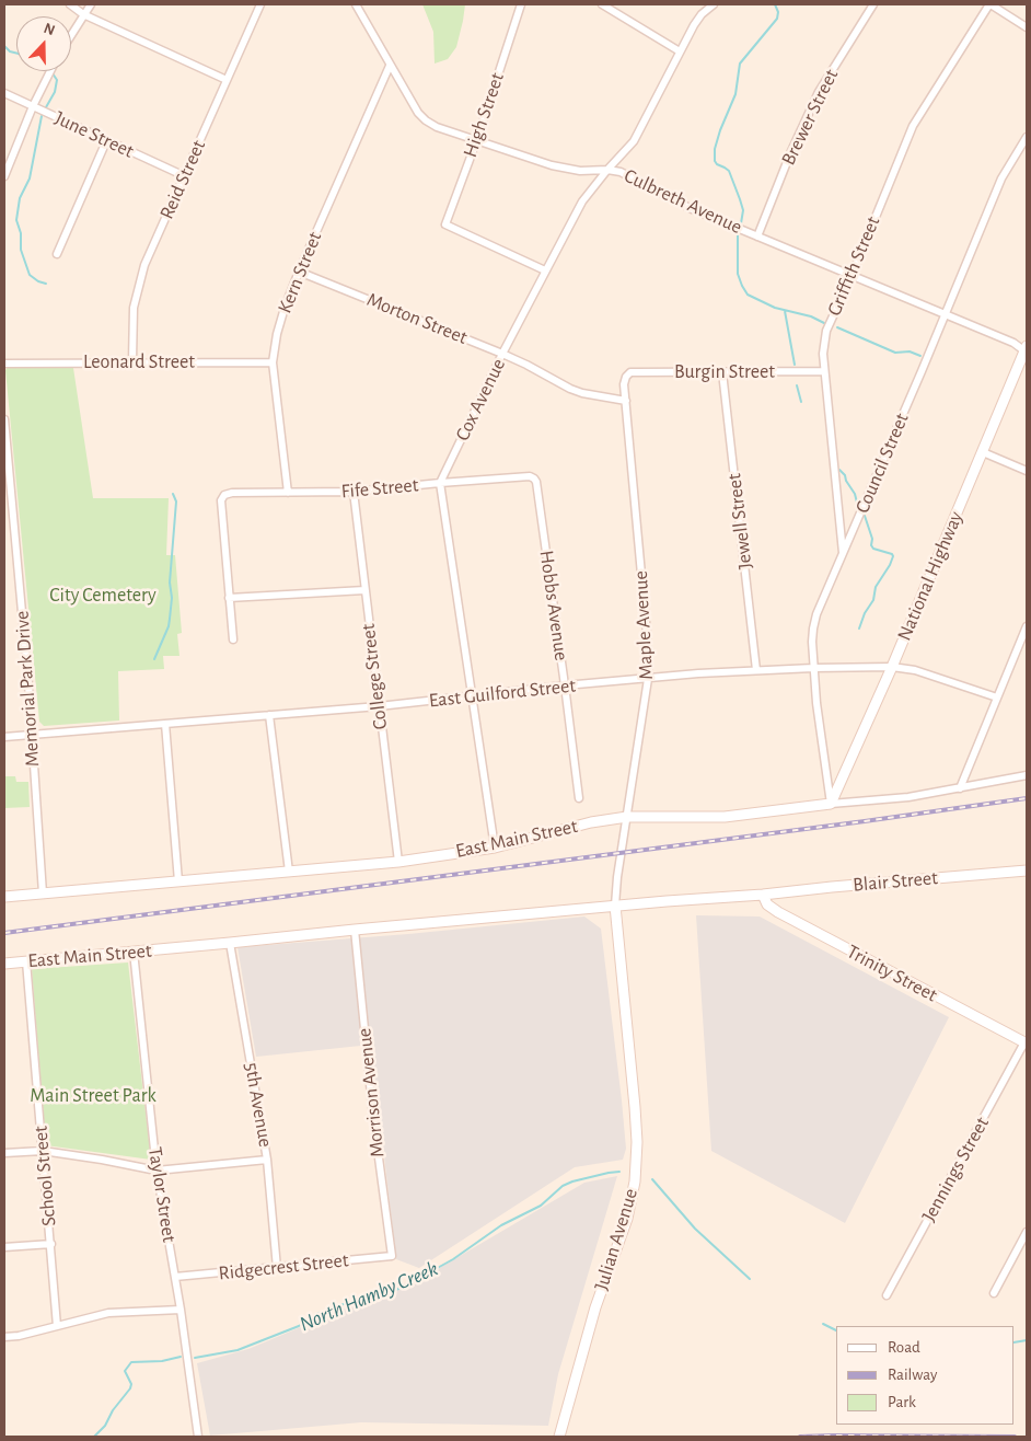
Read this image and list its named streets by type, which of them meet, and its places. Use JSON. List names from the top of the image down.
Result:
{
  "streets": {
    "street": [
      "High Street",
      "Brewer Street",
      "June Street",
      "Reid Street",
      "Culbreth Avenue",
      "Griffith Street",
      "Kern Street",
      "Morton Street",
      "Leonard Street",
      "Burgin Street",
      "Cox Avenue",
      "Council Street",
      "Fife Street",
      "Jewell Street",
      "National Highway",
      "Hobbs Avenue",
      "Maple Avenue",
      "College Street",
      "Memorial Park Drive",
      "East Guilford Street",
      "East Main Street",
      "Blair Street",
      "Trinity Street",
      "Morrison Avenue",
      "5th Avenue",
      "Jennings Street",
      "School Street",
      "Taylor Street",
      "Julian Avenue",
      "Ridgecrest Street"
    ]
  },
  "crossings": [
    ["High Street", "Culbreth Avenue"],
    ["High Street", "Cox Avenue"],
    ["Brewer Street", "Culbreth Avenue"],
    ["June Street", "Reid Street"],
    ["Reid Street", "Leonard Street"],
    ["Culbreth Avenue", "Griffith Street"],
    ["Culbreth Avenue", "Kern Street"],
    ["Culbreth Avenue", "Cox Avenue"],
    ["Culbreth Avenue", "Council Street"],
    ["Culbreth Avenue", "National Highway"],
    ["Griffith Street", "Burgin Street"],
    ["Griffith Street", "Council Street"],
    ["Kern Street", "Morton Street"],
    ["Kern Street", "Leonard Street"],
    ["Kern Street", "Fife Street"],
    ["Morton Street", "Cox Avenue"],
    ["Morton Street", "Maple Avenue"],
    ["Burgin Street", "Jewell Street"],
    ["Burgin Street", "Maple Avenue"],
    ["Cox Avenue", "Fife Street"],
    ["Council Street", "National Highway"],
    ["Council Street", "East Guilford Street"],
    ["Council Street", "East Main Street"],
    ["Fife Street", "Hobbs Avenue"],
    ["Fife Street", "College Street"],
    ["Jewell Street", "East Guilford Street"],
    ["National Highway", "East Guilford Street"],
    ["National Highway", "East Main Street"],
    ["Hobbs Avenue", "East Guilford Street"],
    ["Maple Avenue", "East Guilford Street"],
    ["Maple Avenue", "East Main Street"],
    ["Maple Avenue", "Julian Avenue"],
    ["College Street", "East Guilford Street"],
    ["College Street", "East Main Street"],
    ["Memorial Park Drive", "East Guilford Street"],
    ["Memorial Park Drive", "East Main Street"],
    ["East Main Street", "Blair Street"],
    ["East Main Street", "Trinity Street"],
    ["East Main Street", "Morrison Avenue"],
    ["East Main Street", "5th Avenue"],
    ["East Main Street", "School Street"],
    ["East Main Street", "Taylor Street"],
    ["East Main Street", "Julian Avenue"],
    ["Blair Street", "Trinity Street"],
    ["Trinity Street", "Jennings Street"],
    ["Morrison Avenue", "Ridgecrest Street"],
    ["5th Avenue", "Ridgecrest Street"],
    ["Taylor Street", "Ridgecrest Street"]
  ],
  "water": ["North Hamby Creek"],
  "parks": ["City Cemetery", "Main Street Park"],
  "legend": ["Road", "Railway", "Park"],
  "north": "top"
}
